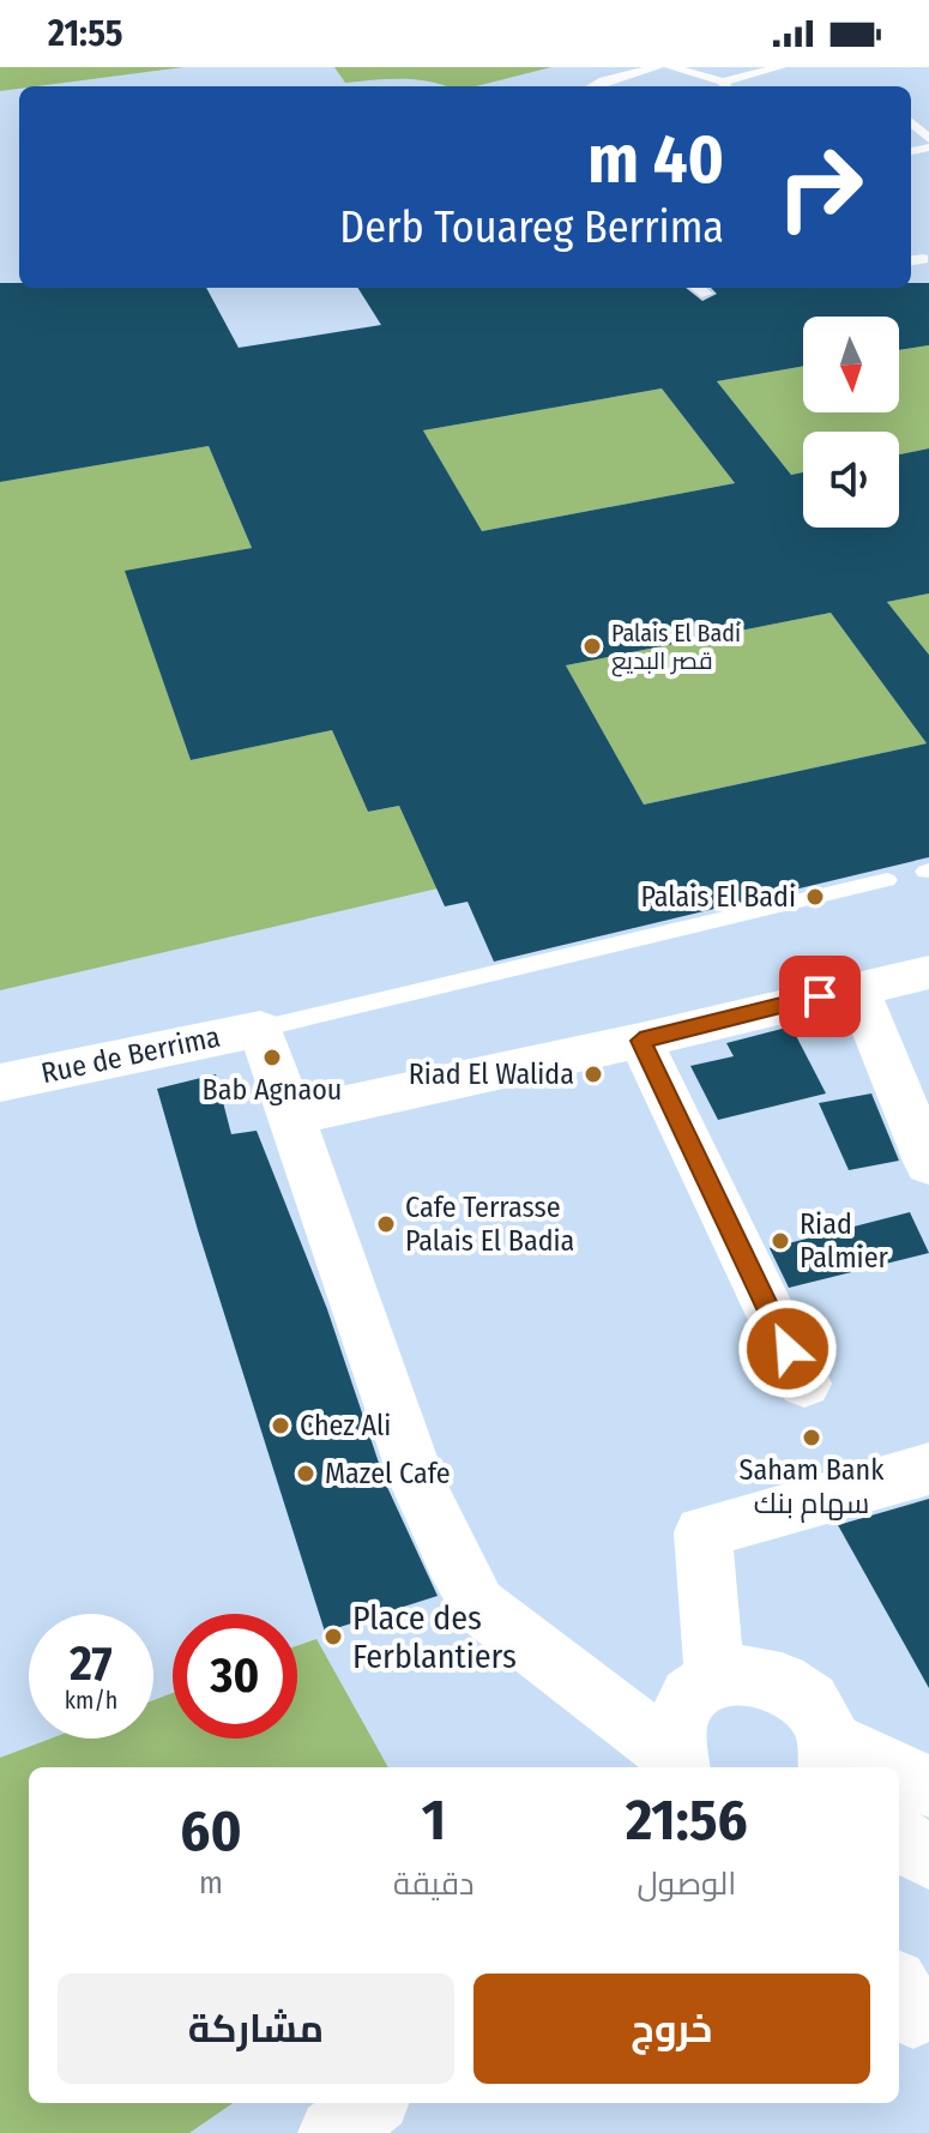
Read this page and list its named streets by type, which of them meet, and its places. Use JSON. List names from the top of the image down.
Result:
{
  "streets": {
    "street": ["Rue de Berrima"]
  },
  "places": [
    "Palais El Badi قصر البديع",
    "Palais El Badi",
    "Bab Agnaou",
    "Riad El Walida",
    "Cafe Terrasse Palais El Badia",
    "Riad Palmier",
    "Chez Ali",
    "Saham Bank سهام بنك",
    "Mazel Cafe",
    "Place des Ferblantiers"
  ],
  "north": "bottom",
  "page": {
    "status": "21:55",
    "turn": ["40 m", "Derb Touareg Berrima"],
    "speed": "27 km/h",
    "limit": "30",
    "eta": [
      "21:56",
      "الوصول",
      "1",
      "دقيقة",
      "60",
      "m"
    ],
    "buttons": ["خروج", "مشاركة"]
  }
}
